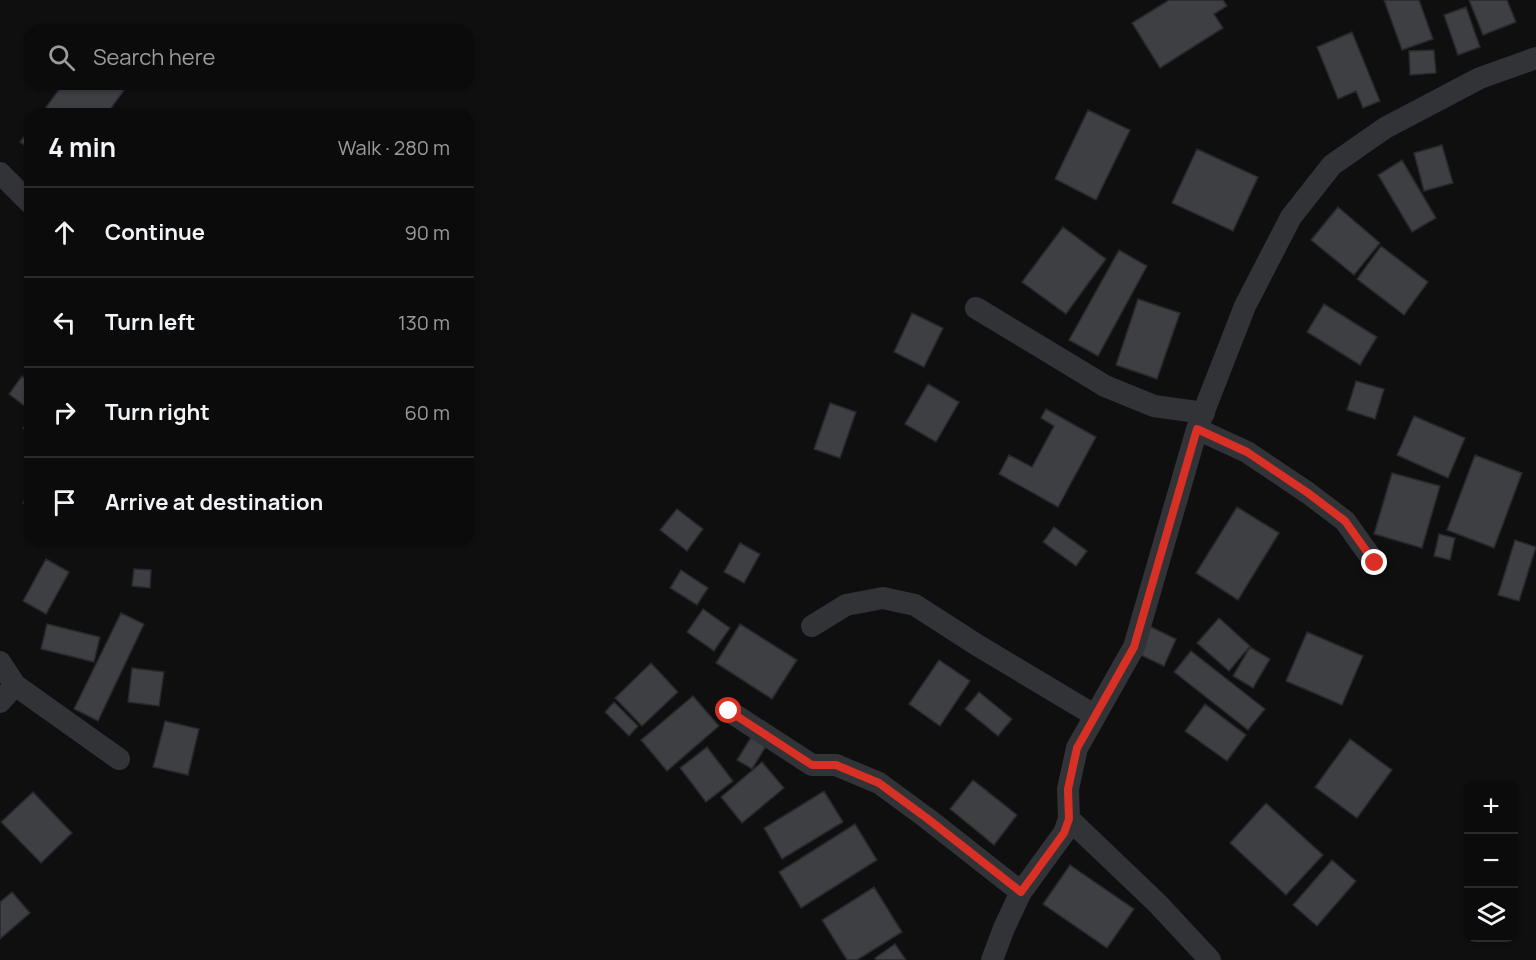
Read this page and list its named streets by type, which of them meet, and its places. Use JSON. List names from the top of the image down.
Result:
{
  "page": {
    "search": "Search here",
    "heading": ["4 min", "Walk · 280 m"],
    "list": [
      ["Continue", "90 m"],
      ["Turn left", "130 m"],
      ["Turn right", "60 m"],
      "Arrive at destination"
    ],
    "map_buttons": ["+", "−"]
  }
}
